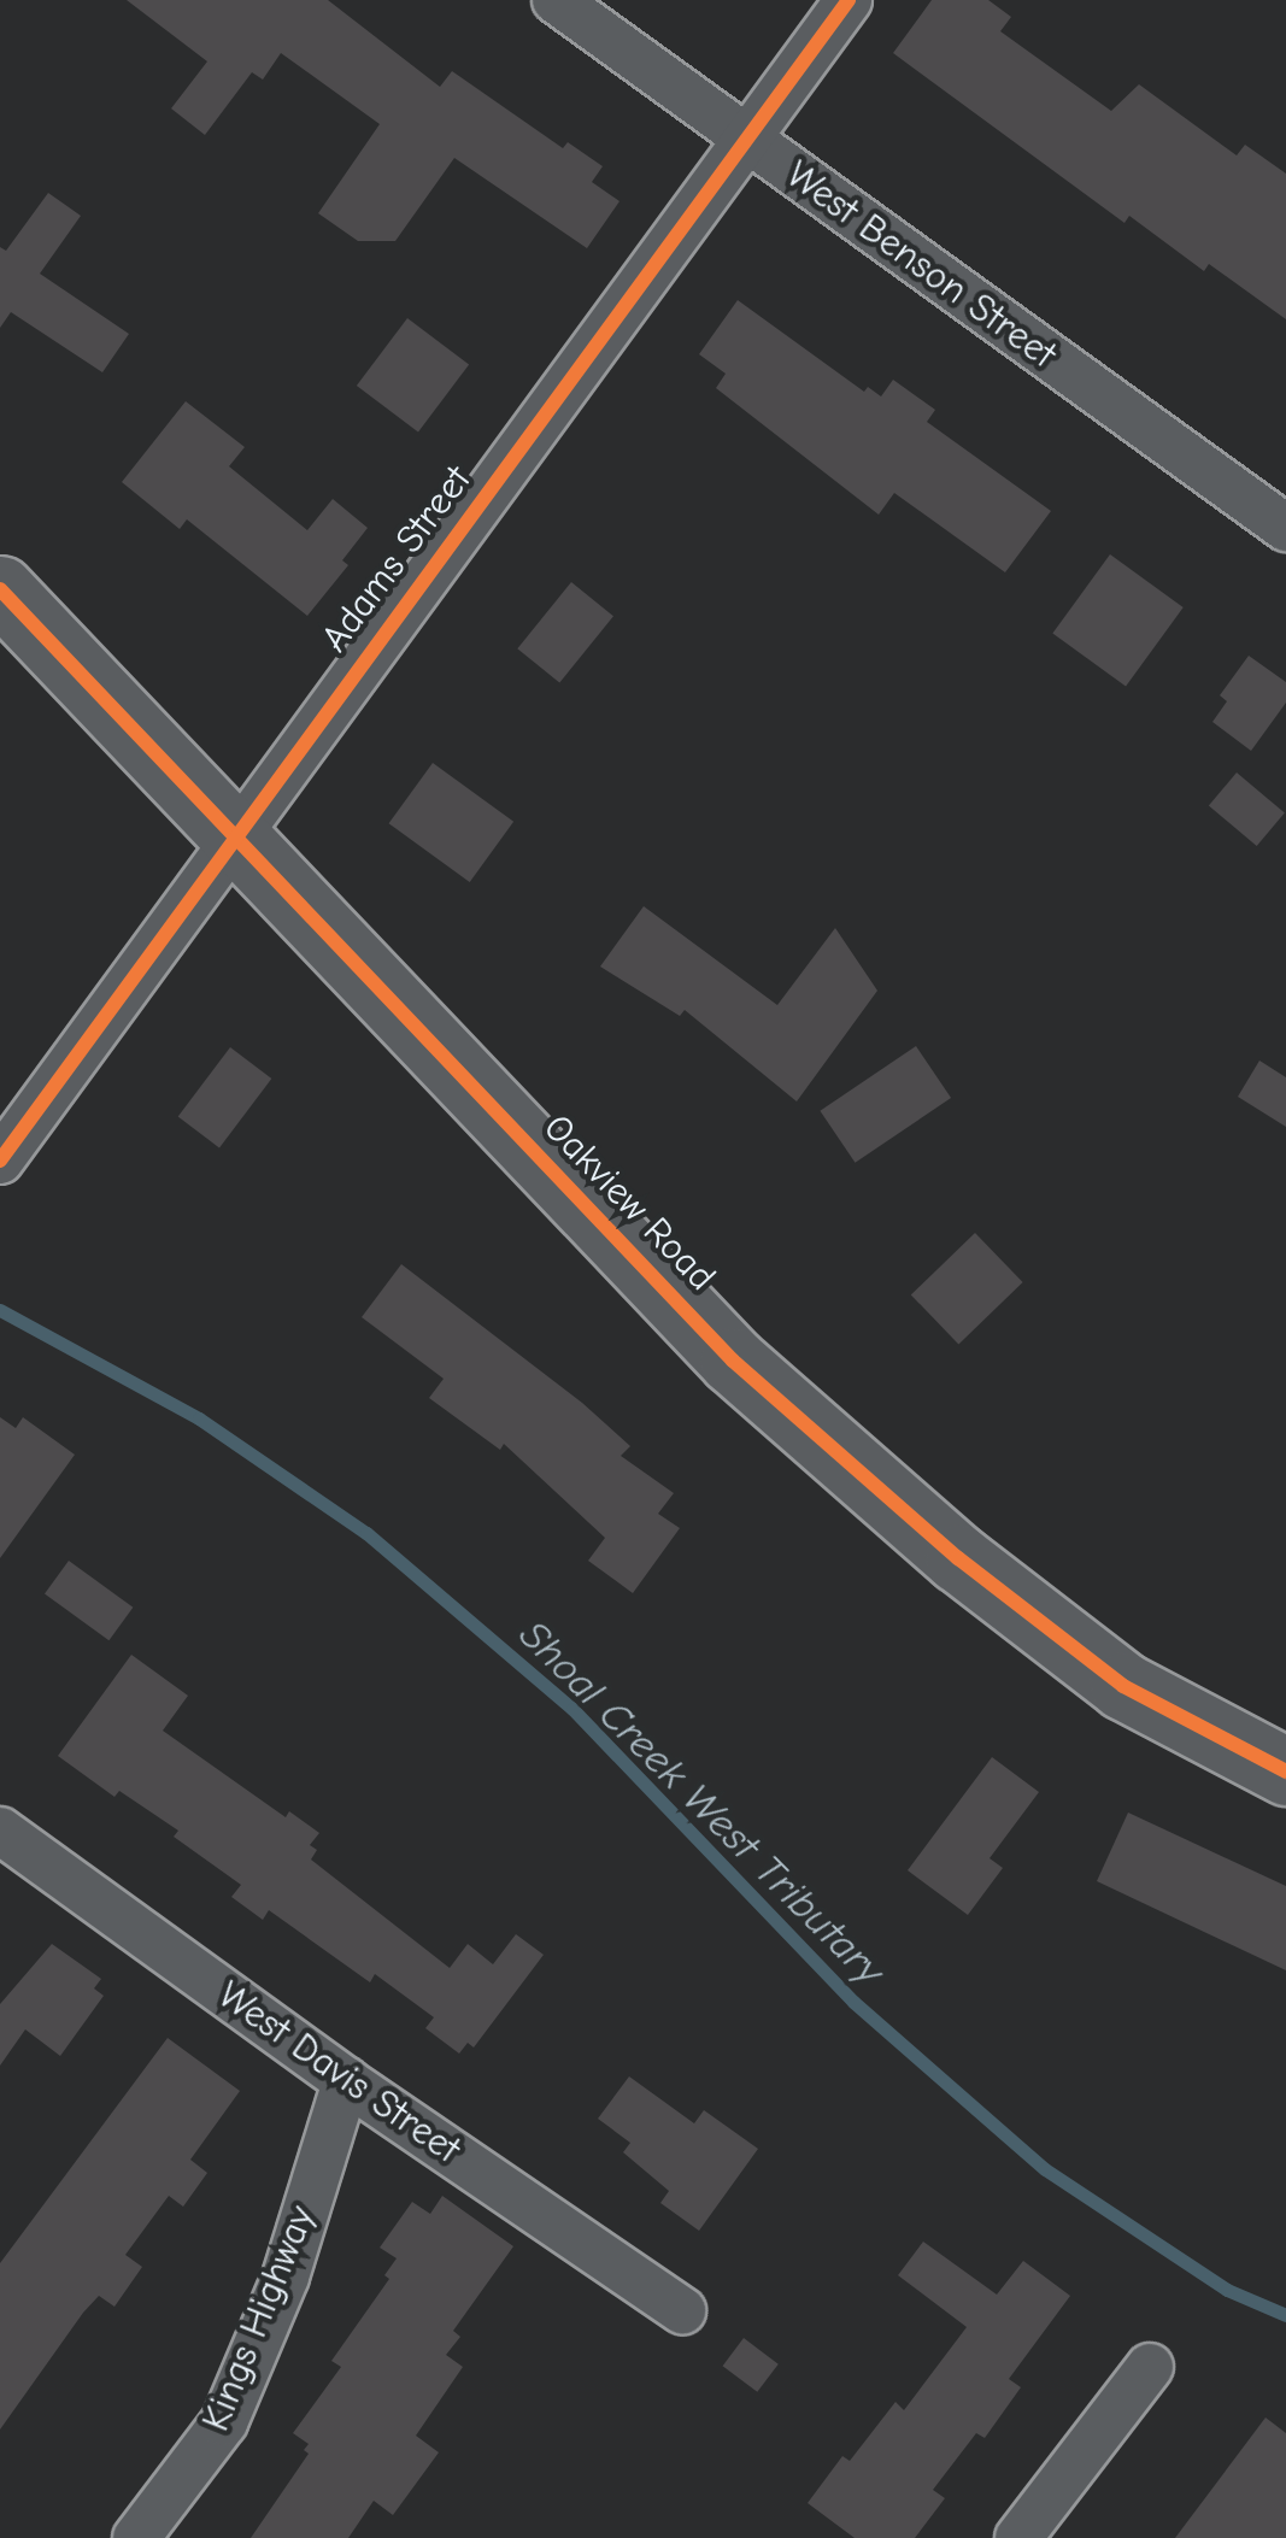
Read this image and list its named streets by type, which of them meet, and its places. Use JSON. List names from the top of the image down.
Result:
{
  "streets": {
    "street": [
      "West Benson Street",
      "Adams Street",
      "Oakview Road",
      "West Davis Street",
      "Kings Highway"
    ]
  },
  "crossings": [
    ["West Benson Street", "Adams Street"],
    ["Adams Street", "Oakview Road"],
    ["West Davis Street", "Kings Highway"]
  ],
  "water": ["Shoal Creek West Tributary"]
}
